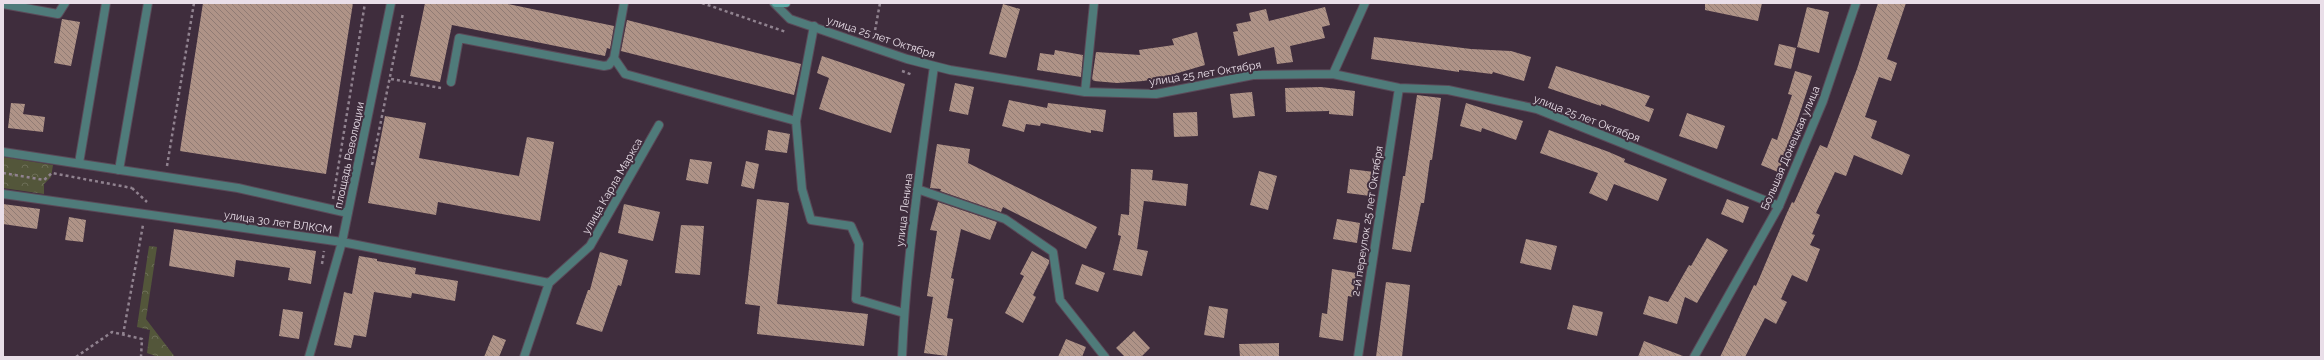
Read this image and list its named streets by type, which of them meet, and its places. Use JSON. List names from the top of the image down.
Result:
{
  "streets": {
    "street": [
      "улица 25 лет Октября",
      "Большая Донецкая улица",
      "площадь Революции",
      "улица Карла Маркса",
      "улица Ленина",
      "2-й переулок 25 лет Октября",
      "улица 30 лет ВЛКСМ"
    ]
  },
  "crossings": [
    ["улица 25 лет Октября", "Большая Донецкая улица"],
    ["улица 25 лет Октября", "улица Ленина"],
    ["улица 25 лет Октября", "2-й переулок 25 лет Октября"],
    ["площадь Революции", "улица 30 лет ВЛКСМ"],
    ["улица Карла Маркса", "улица 30 лет ВЛКСМ"]
  ]
}
